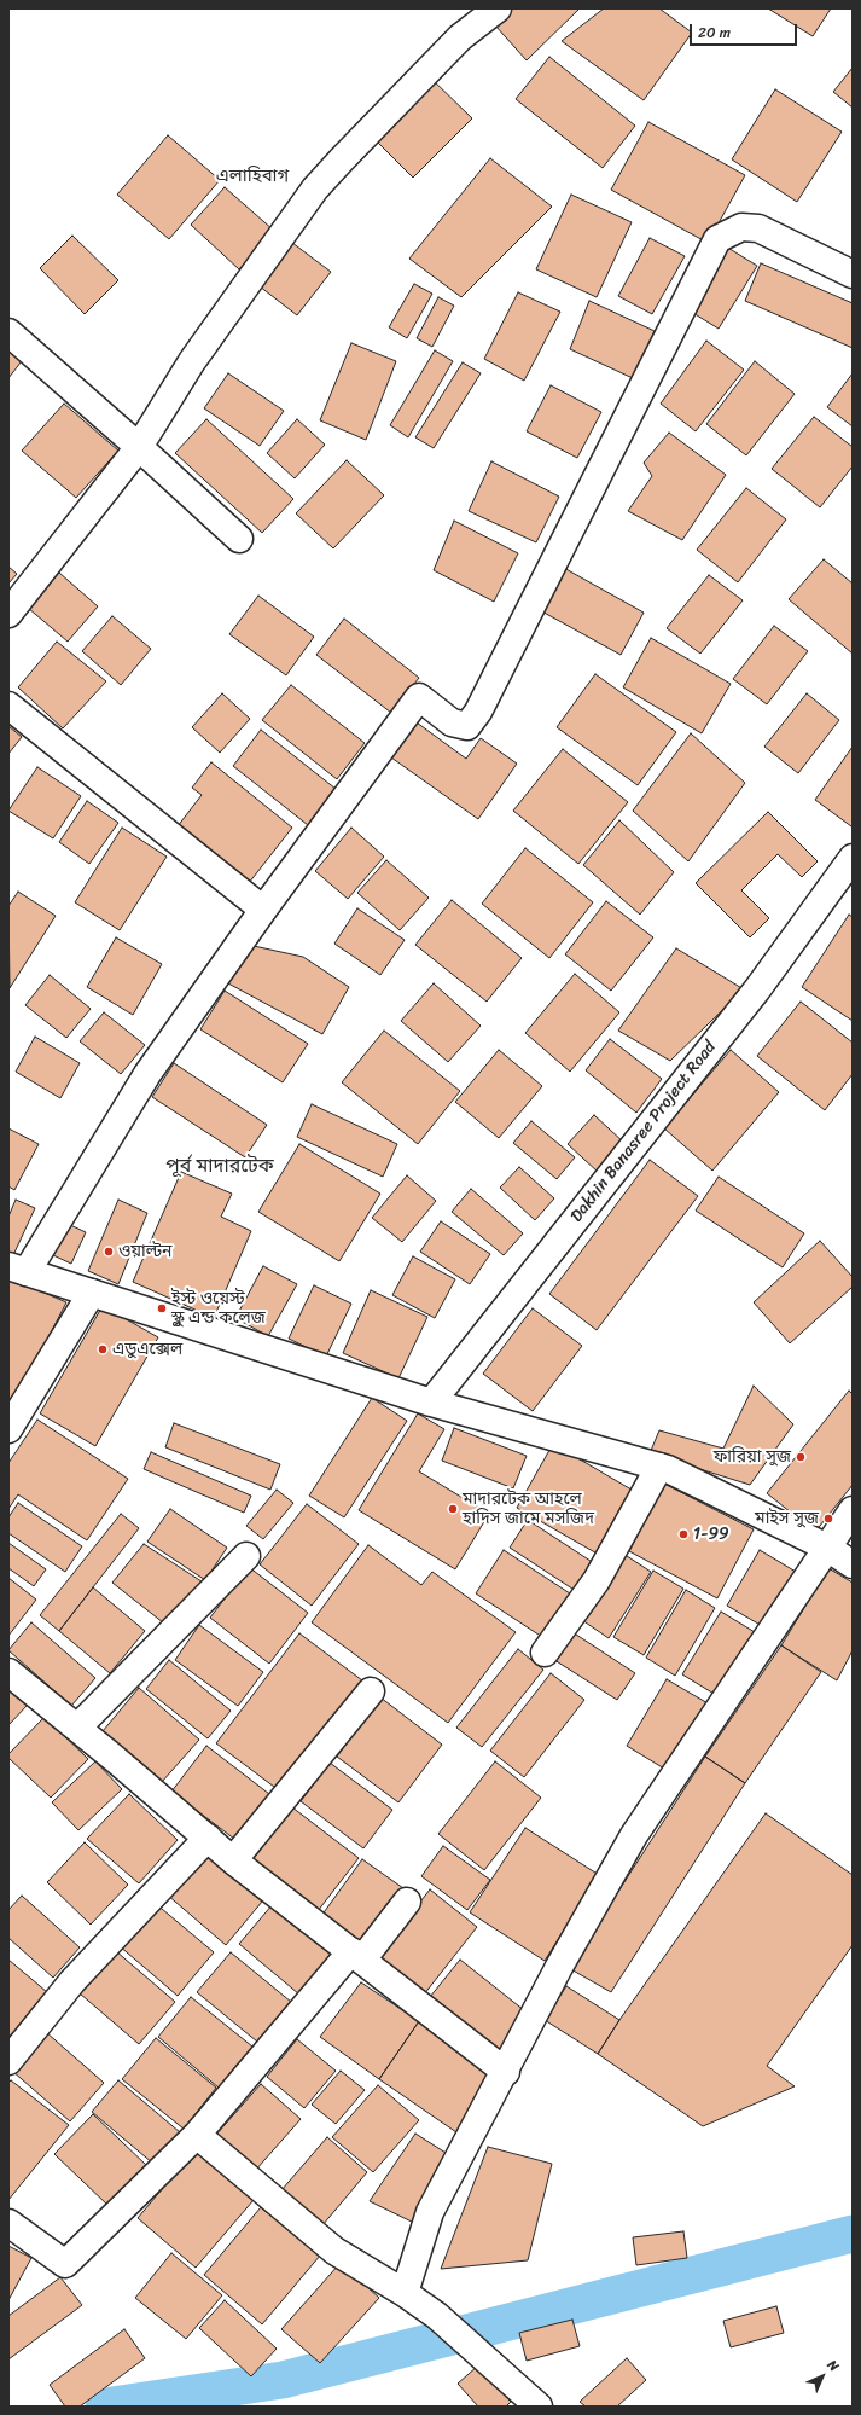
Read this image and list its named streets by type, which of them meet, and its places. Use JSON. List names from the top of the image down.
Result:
{
  "streets": {
    "street": ["Dakhin Banasree Project Road"]
  },
  "districts": ["এলাহিবাগ", "পূর্ব মাদারটেক"],
  "places": [
    "ওয়াল্টন",
    "ইস্ট ওয়েস্ট স্কুল এন্ড কলেজ",
    "এডুএক্সেল",
    "ফারিয়া সুজ",
    "মাদারটেক আহলে হাদিস জামে মসজিদ",
    "মাইস সুজ",
    "1-99"
  ],
  "scale_bar": "20 m",
  "north": "top right"
}
